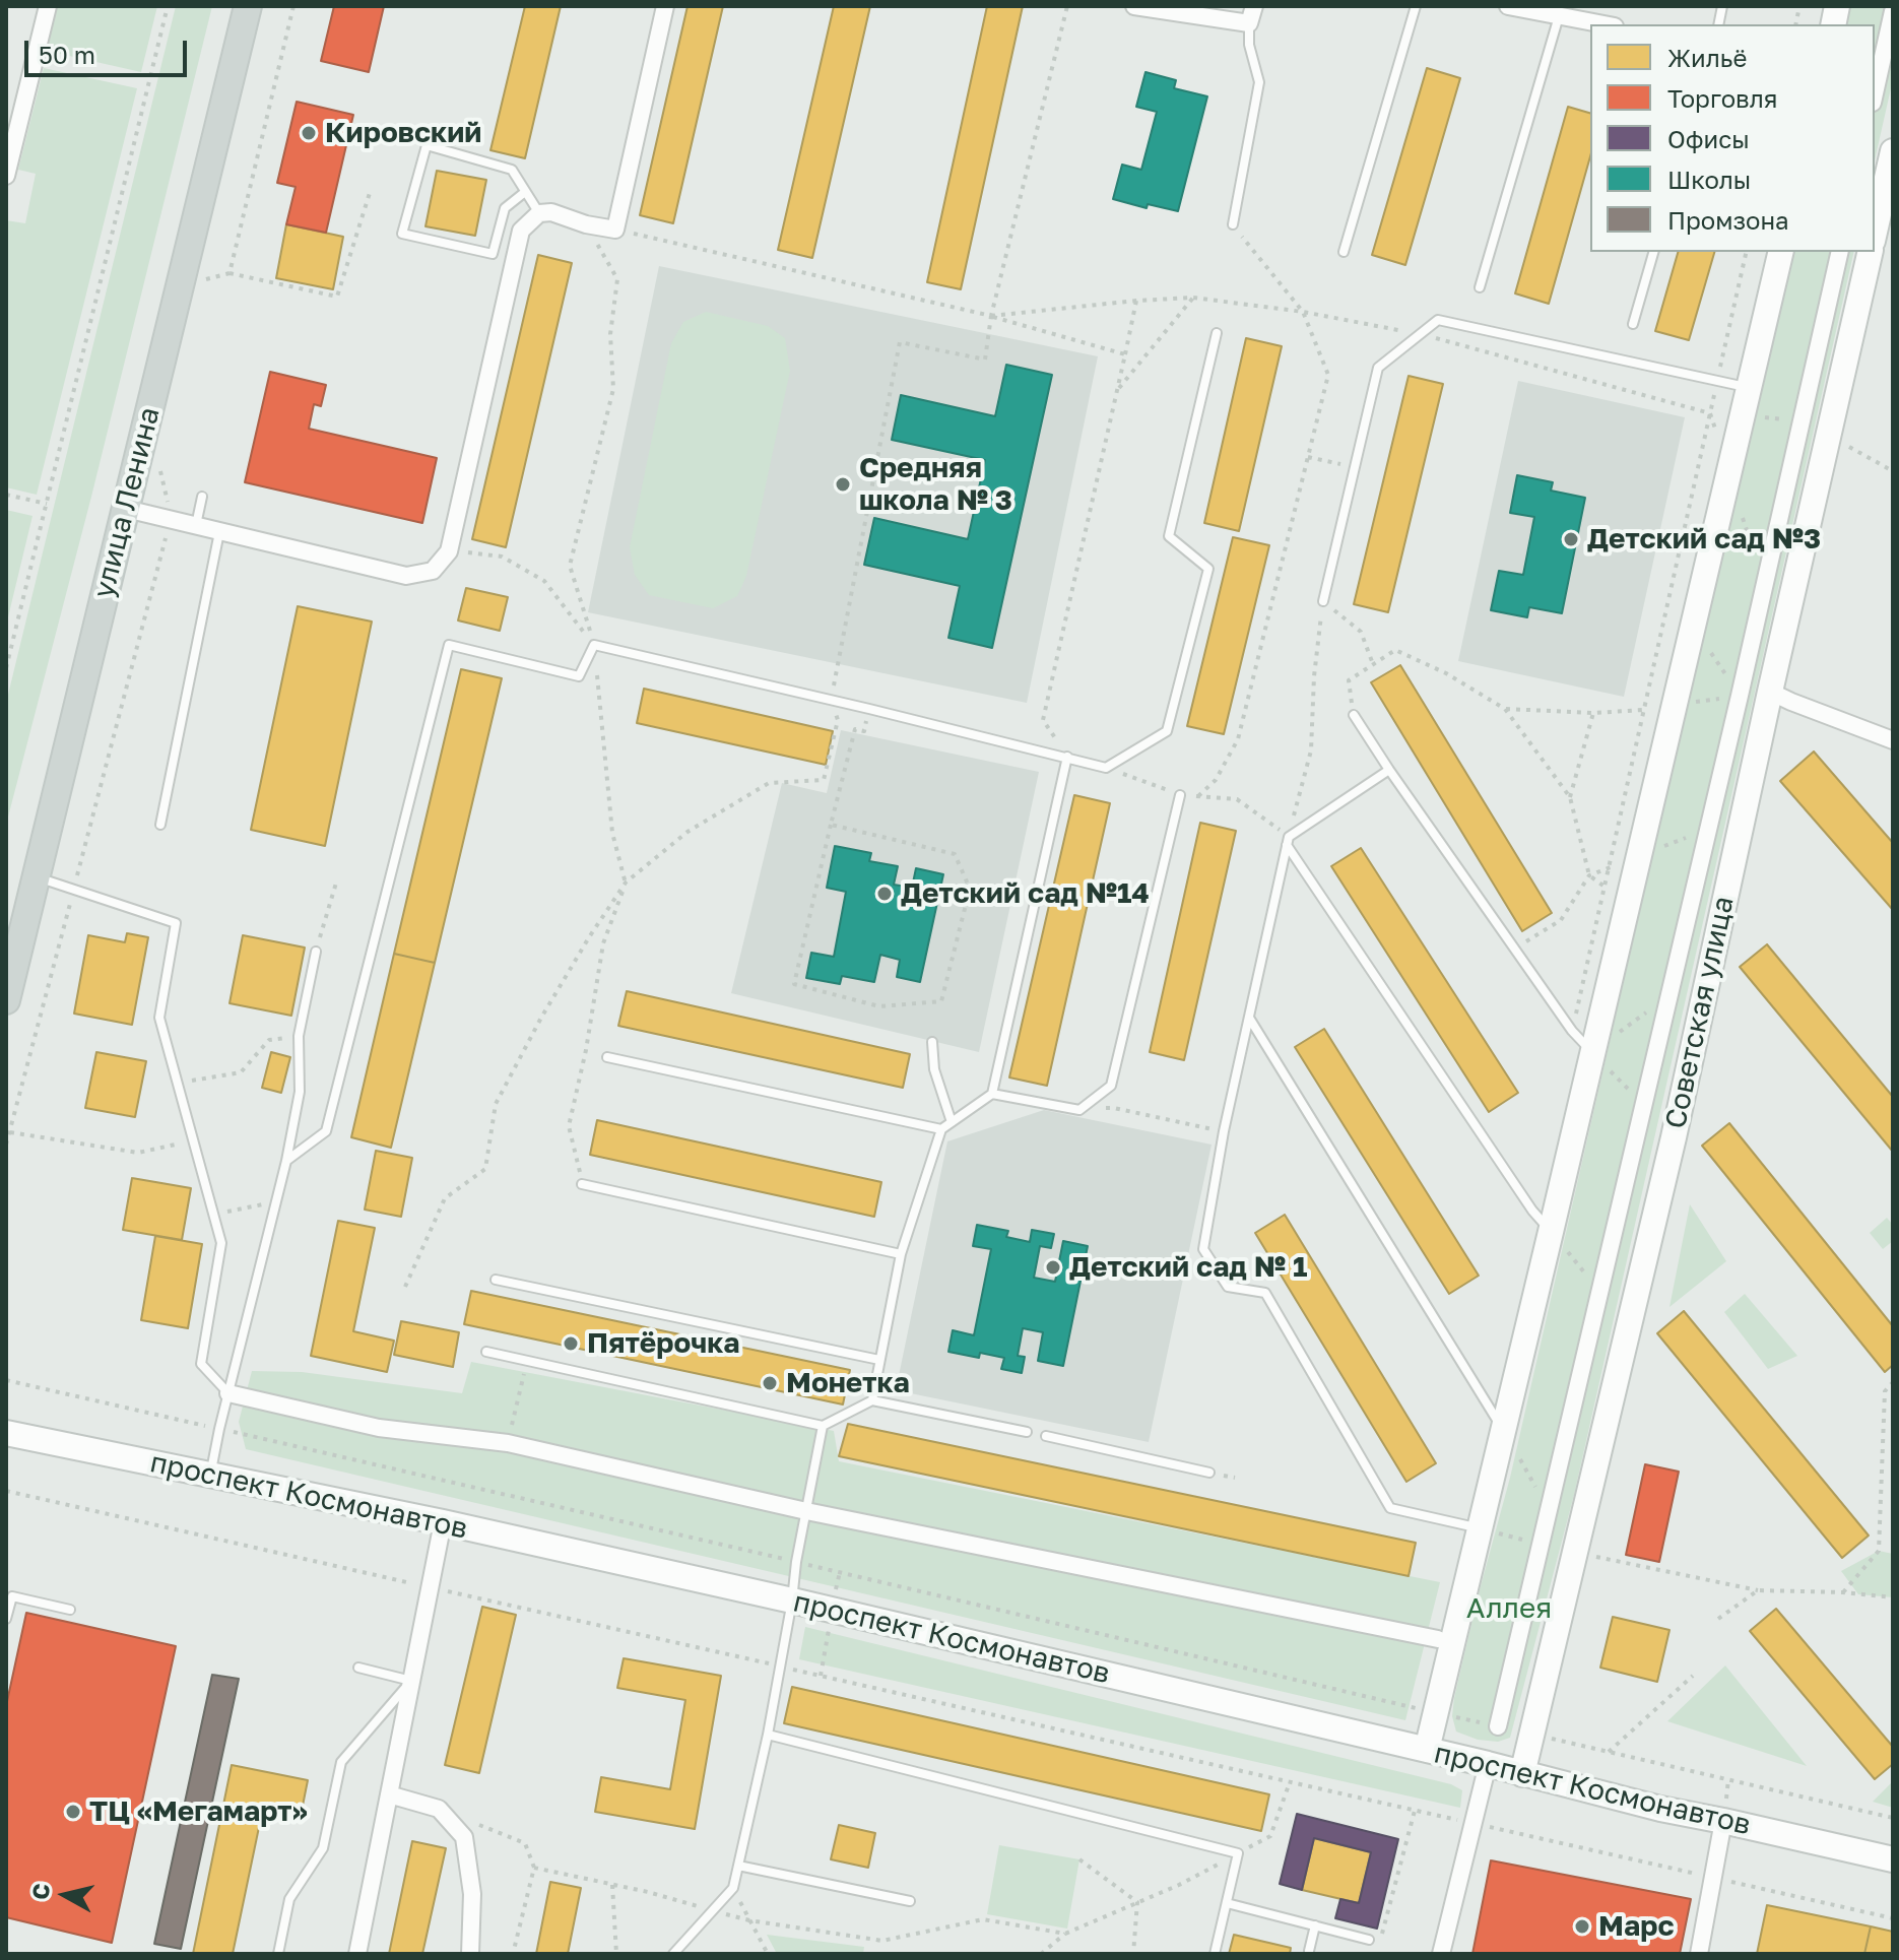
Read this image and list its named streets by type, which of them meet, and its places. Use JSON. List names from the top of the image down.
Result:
{
  "streets": {
    "main road": ["улица Ленина"],
    "street": ["Советская улица", "проспект Космонавтов"]
  },
  "crossings": [
    ["Советская улица", "проспект Космонавтов"]
  ],
  "parks": ["Аллея"],
  "places": [
    "Кировский",
    "Средняя школа № 3",
    "Детский сад №3",
    "Детский сад №14",
    "Детский сад № 1",
    "Пятёрочка",
    "Монетка",
    "ТЦ «Мегамарт»",
    "Марс"
  ],
  "legend": [
    "Жильё",
    "Торговля",
    "Офисы",
    "Школы",
    "Промзона"
  ],
  "scale_bar": "50 m",
  "north": "left"
}
